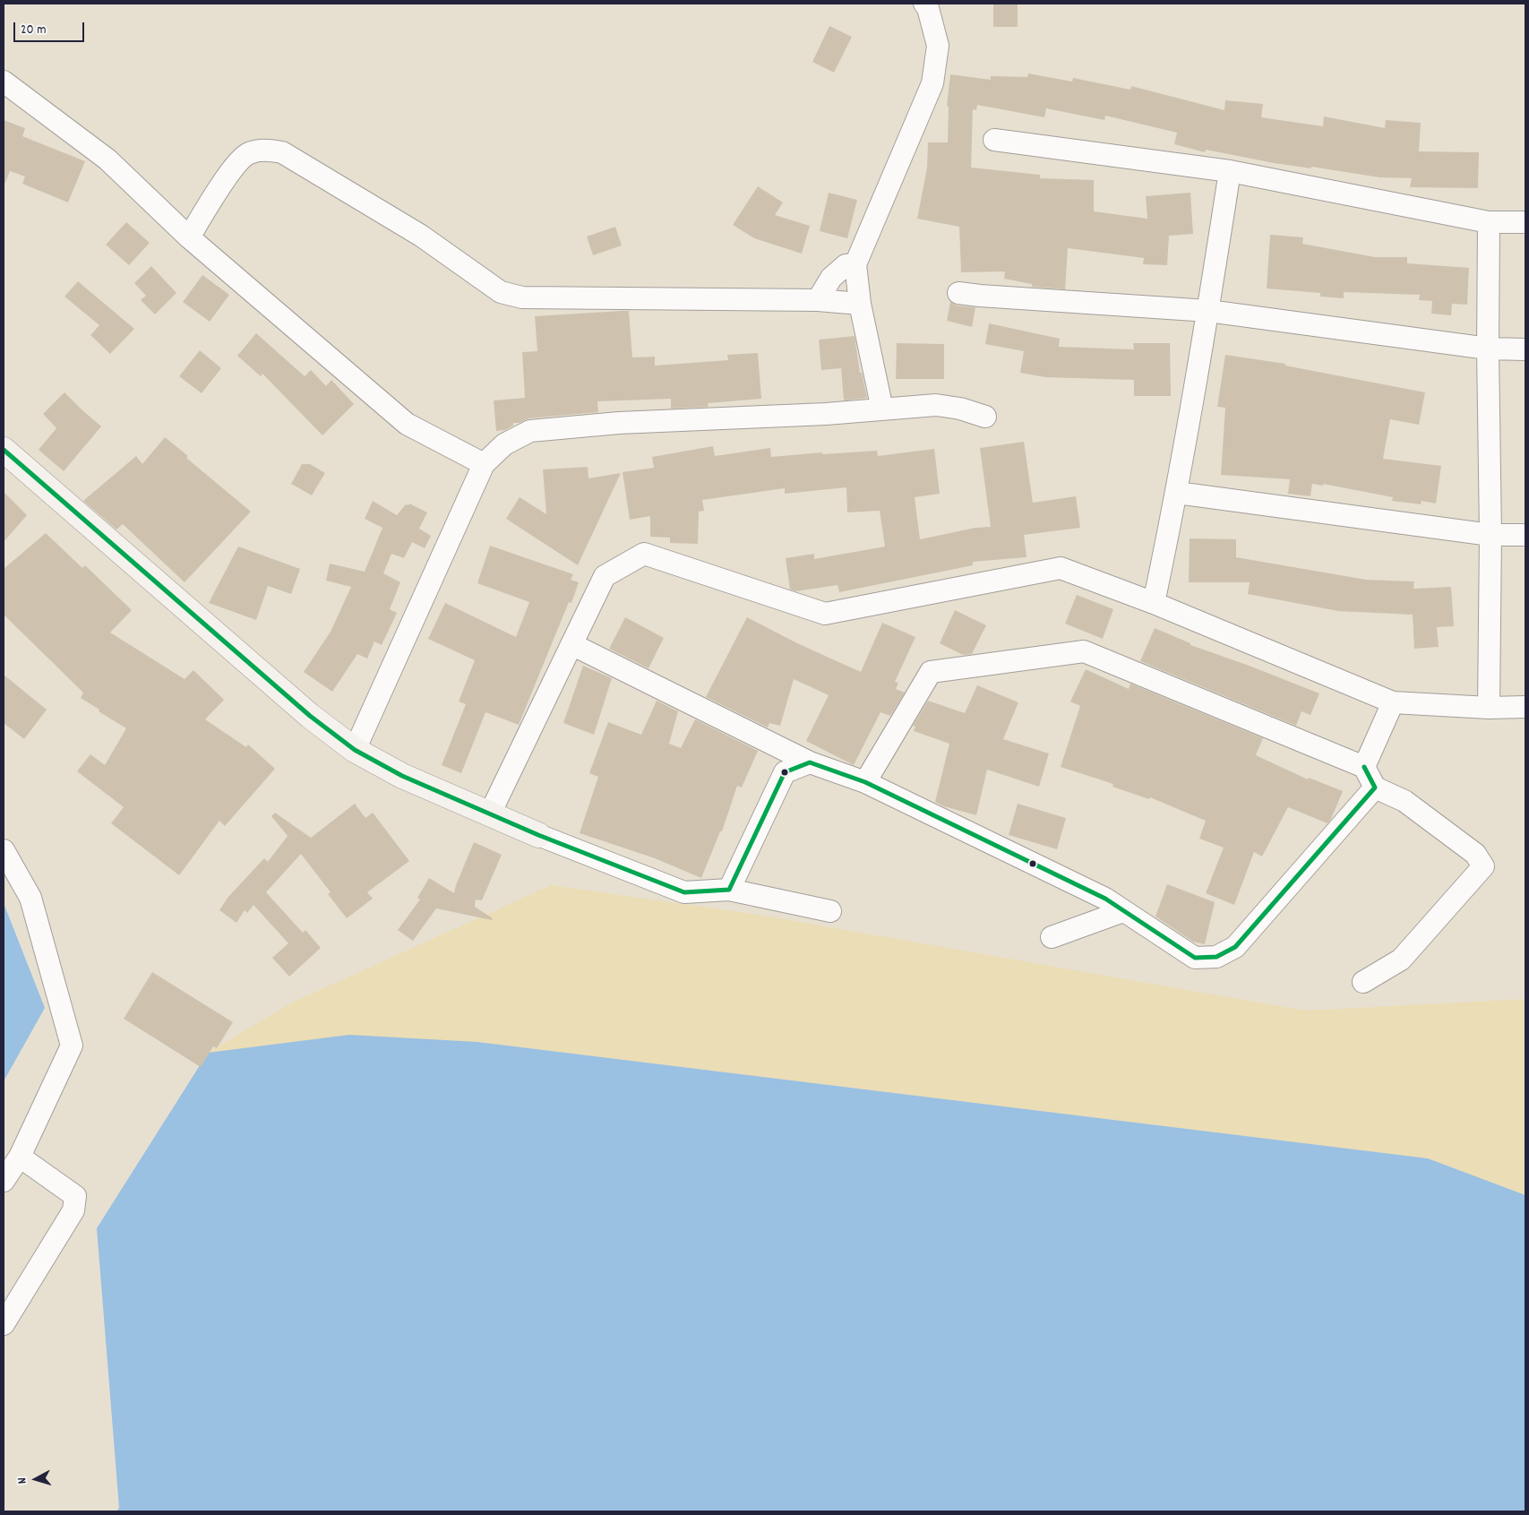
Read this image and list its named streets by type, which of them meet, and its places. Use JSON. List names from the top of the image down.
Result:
{
  "scale_bar": "20 m",
  "north": "left"
}
